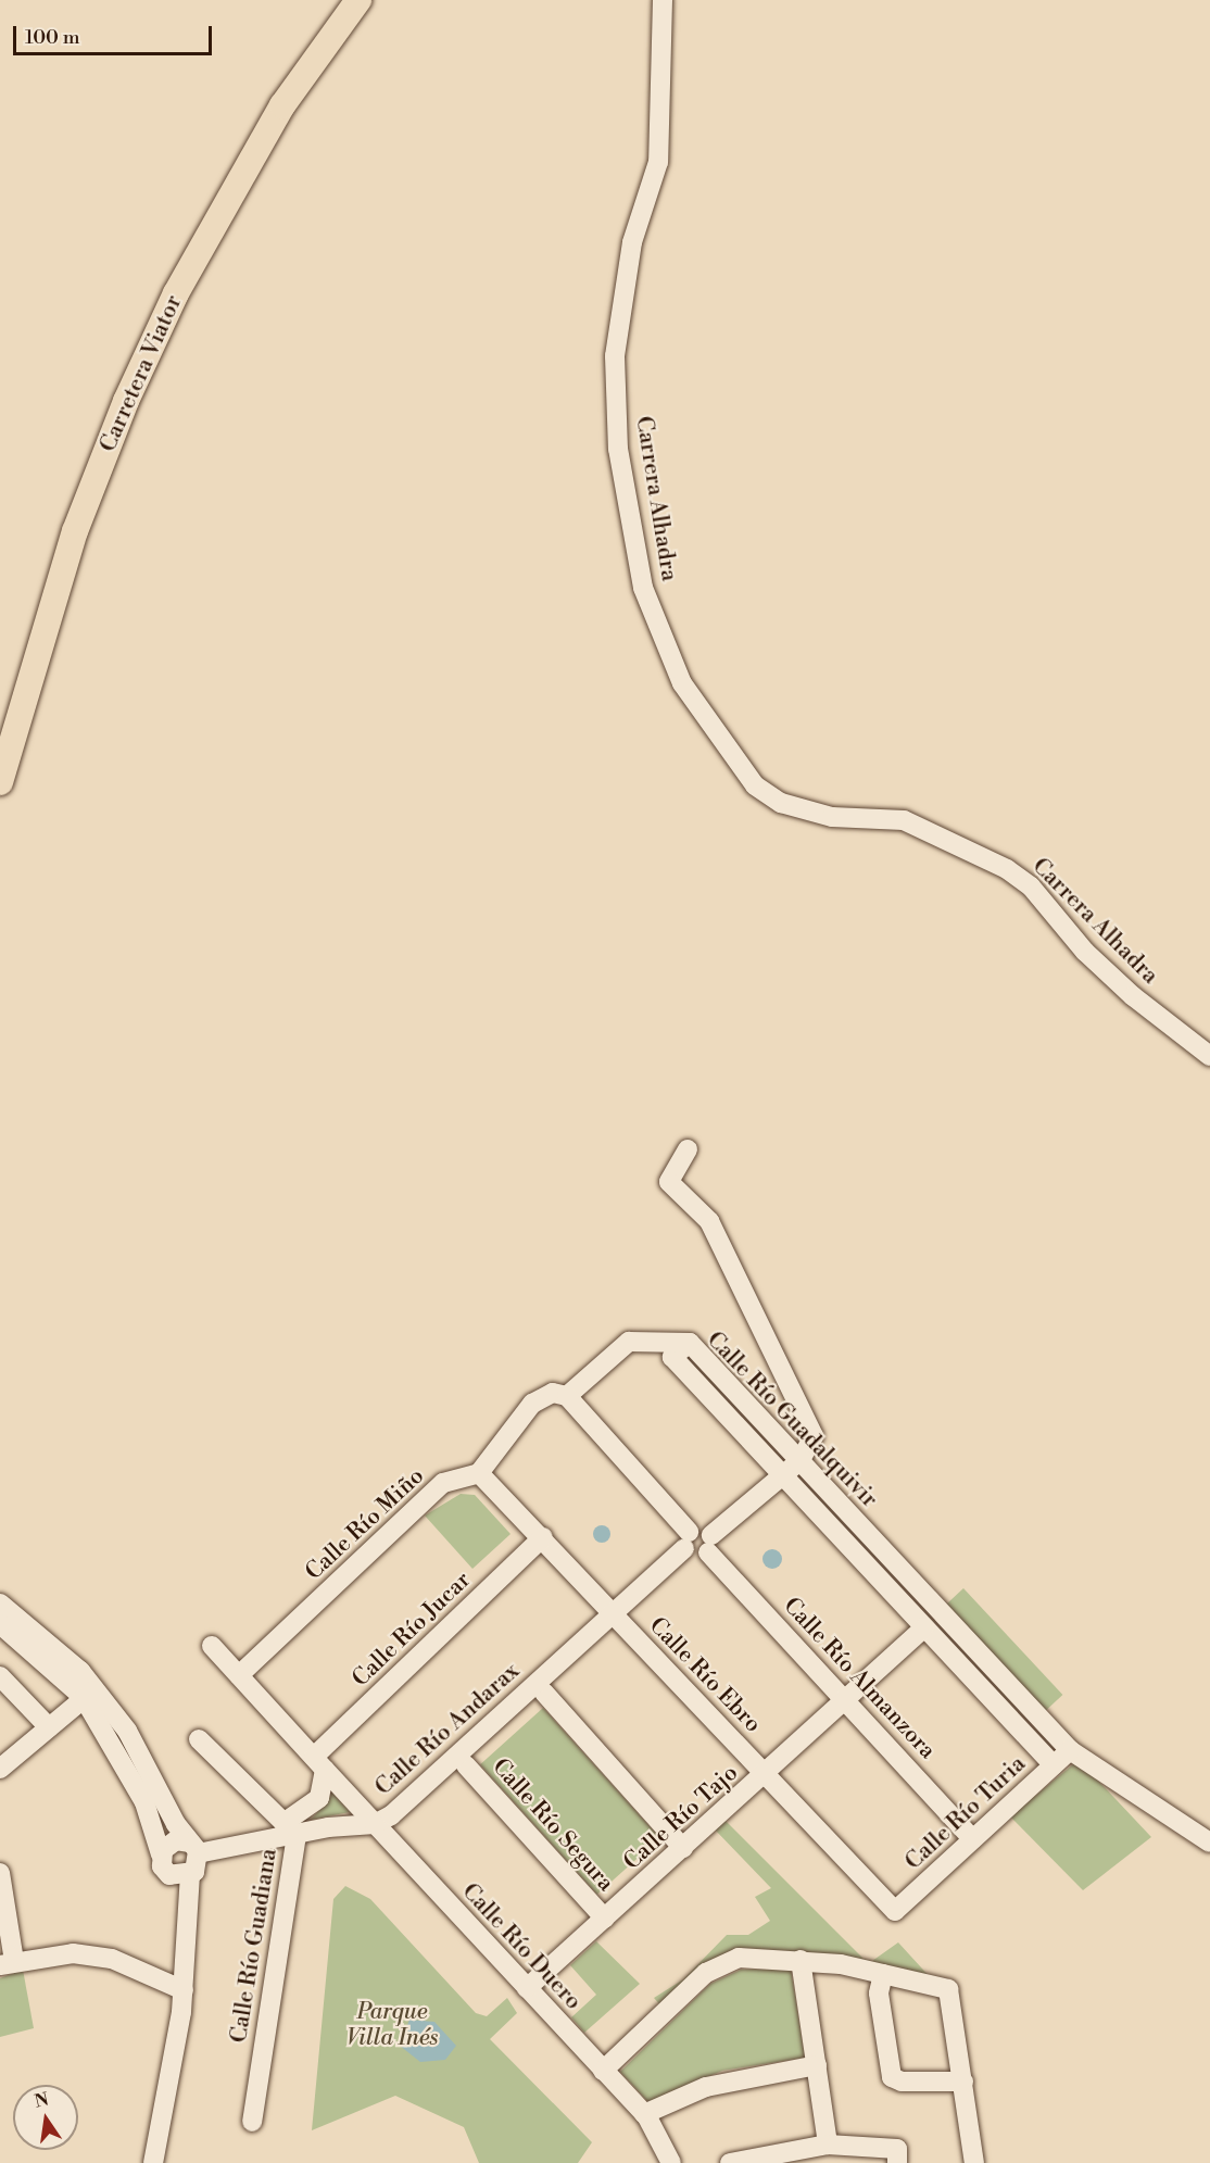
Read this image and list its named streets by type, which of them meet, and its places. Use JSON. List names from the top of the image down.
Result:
{
  "streets": {
    "main road": ["Carretera Viator"],
    "street": [
      "Carrera Alhadra",
      "Calle Río Guadalquivir",
      "Calle Río Miño",
      "Calle Río Jucar",
      "Calle Río Ebro",
      "Calle Río Almanzora",
      "Calle Río Andarax",
      "Calle Río Turia",
      "Calle Río Tajo",
      "Calle Río Segura",
      "Calle Río Guadiana",
      "Calle Río Duero"
    ]
  },
  "crossings": [
    ["Calle Río Guadalquivir", "Calle Río Andarax"],
    ["Calle Río Guadalquivir", "Calle Río Turia"],
    ["Calle Río Guadalquivir", "Calle Río Tajo"],
    ["Calle Río Miño", "Calle Río Ebro"],
    ["Calle Río Miño", "Calle Río Duero"],
    ["Calle Río Jucar", "Calle Río Ebro"],
    ["Calle Río Jucar", "Calle Río Duero"],
    ["Calle Río Ebro", "Calle Río Andarax"],
    ["Calle Río Ebro", "Calle Río Turia"],
    ["Calle Río Ebro", "Calle Río Tajo"],
    ["Calle Río Almanzora", "Calle Río Andarax"],
    ["Calle Río Almanzora", "Calle Río Turia"],
    ["Calle Río Almanzora", "Calle Río Tajo"],
    ["Calle Río Andarax", "Calle Río Segura"],
    ["Calle Río Andarax", "Calle Río Guadiana"],
    ["Calle Río Andarax", "Calle Río Duero"],
    ["Calle Río Tajo", "Calle Río Segura"],
    ["Calle Río Tajo", "Calle Río Duero"]
  ],
  "parks": ["Parque Villa Inés"],
  "scale_bar": "100 m",
  "north": "top"
}
